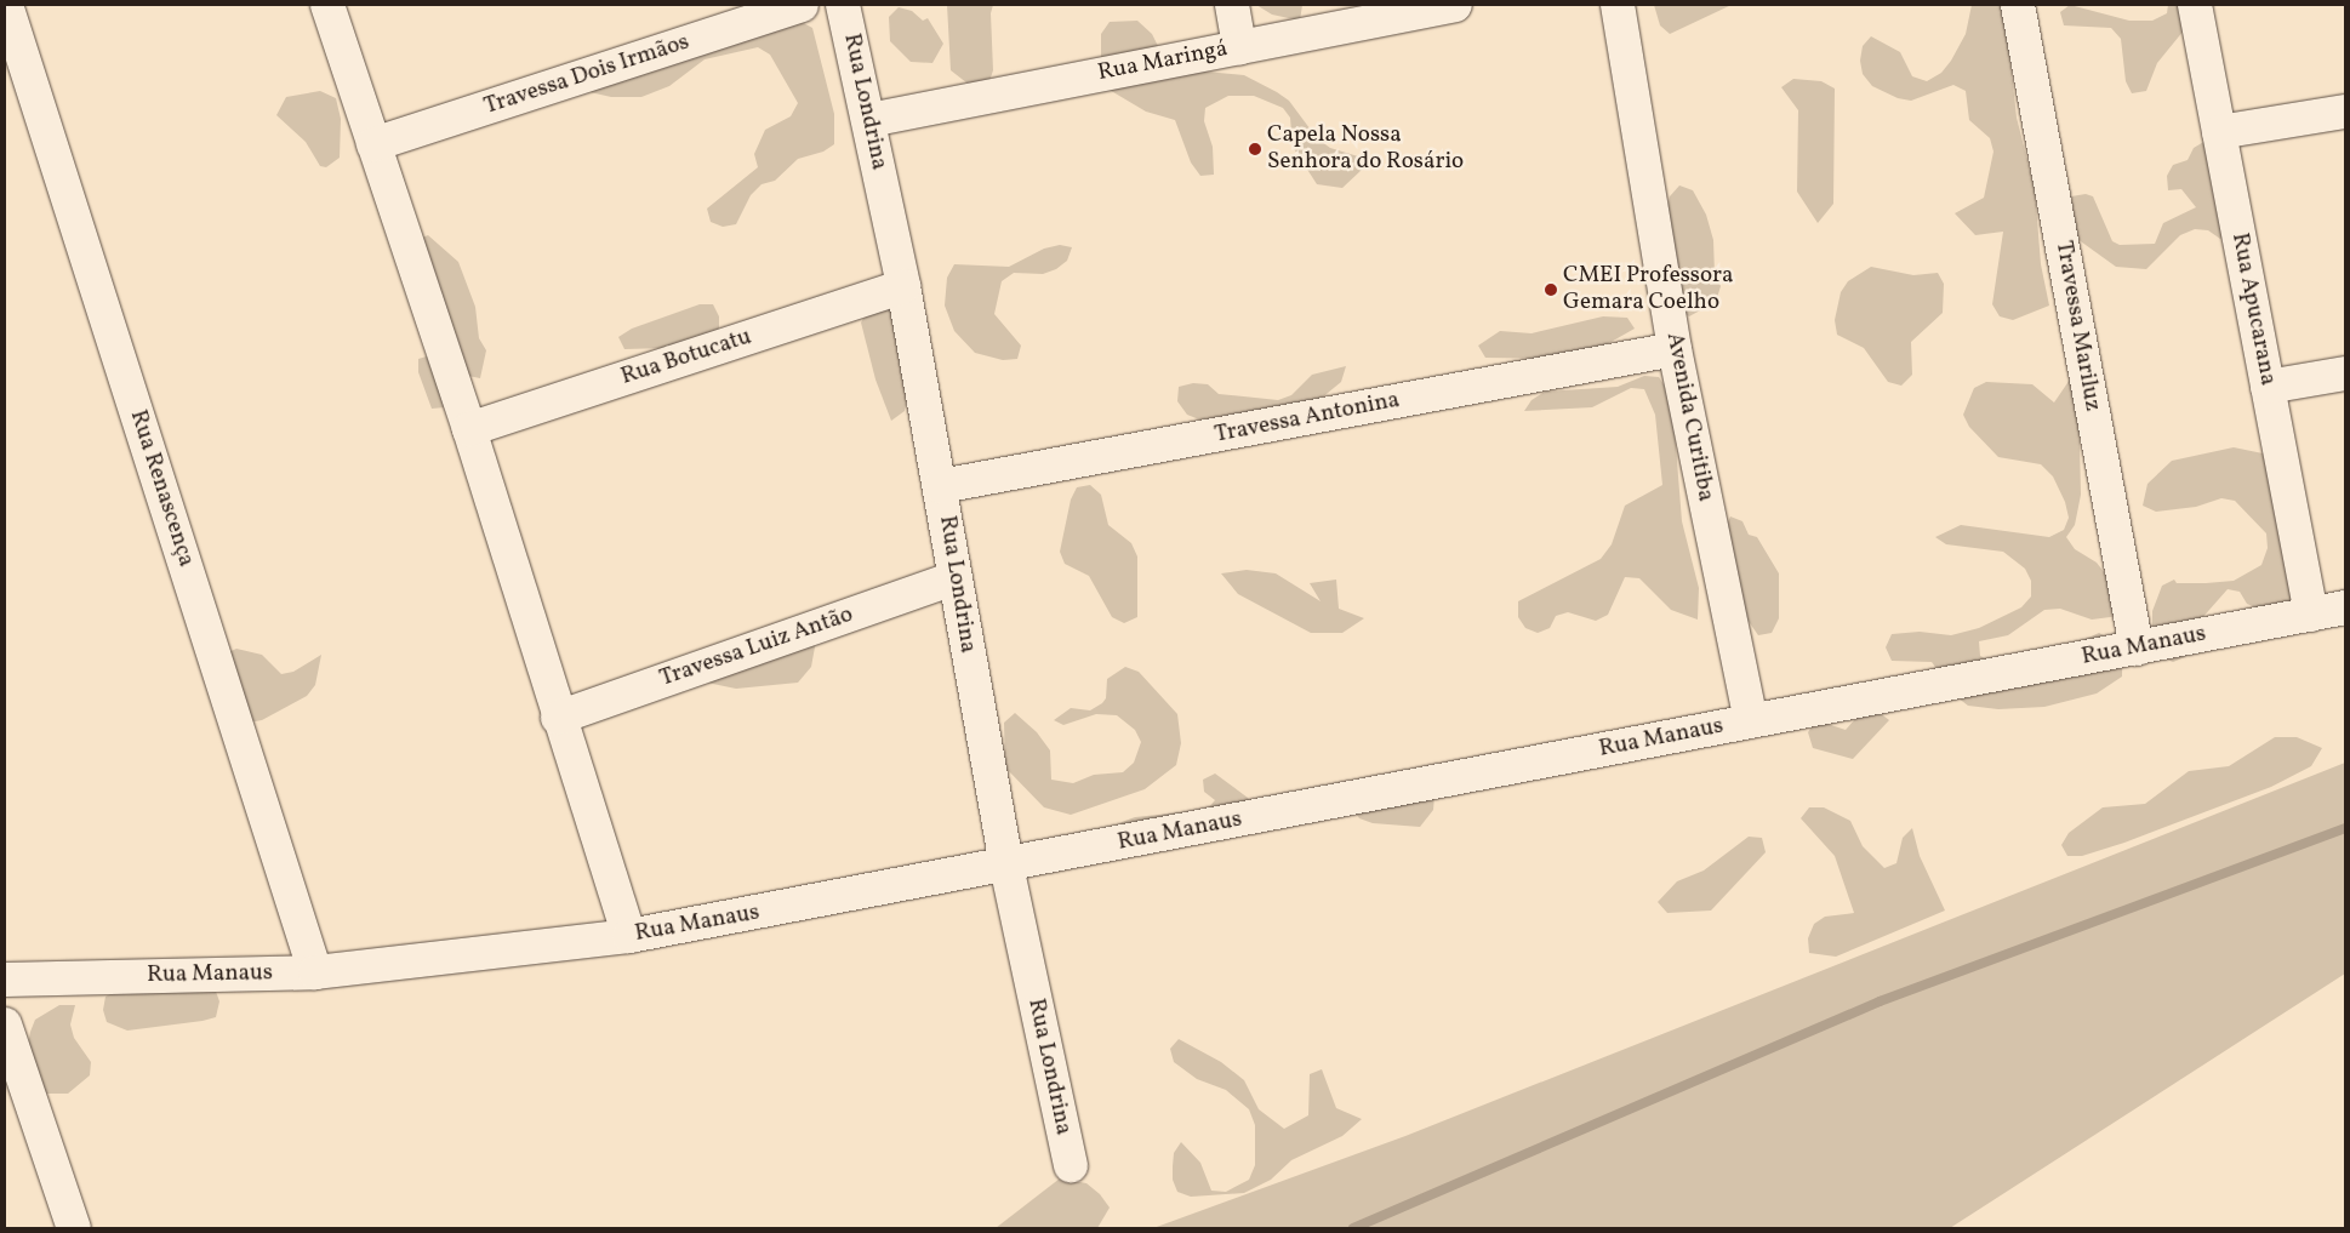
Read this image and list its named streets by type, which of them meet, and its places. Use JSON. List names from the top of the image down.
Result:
{
  "streets": {
    "street": [
      "Rua Maringá",
      "Travessa Dois Irmãos",
      "Rua Londrina",
      "Rua Apucarana",
      "Travessa Mariluz",
      "Rua Botucatu",
      "Avenida Curitiba",
      "Travessa Antonina",
      "Rua Renascença",
      "Rua Manaus",
      "Travessa Luiz Antão"
    ]
  },
  "crossings": [
    ["Rua Maringá", "Rua Londrina"],
    ["Rua Londrina", "Rua Botucatu"],
    ["Rua Londrina", "Travessa Antonina"],
    ["Rua Londrina", "Rua Manaus"],
    ["Rua Londrina", "Travessa Luiz Antão"],
    ["Rua Apucarana", "Rua Manaus"],
    ["Travessa Mariluz", "Rua Manaus"],
    ["Avenida Curitiba", "Travessa Antonina"],
    ["Avenida Curitiba", "Rua Manaus"],
    ["Rua Renascença", "Rua Manaus"]
  ],
  "places": ["Capela Nossa Senhora do Rosário", "CMEI Professora Gemara Coelho"]
}
